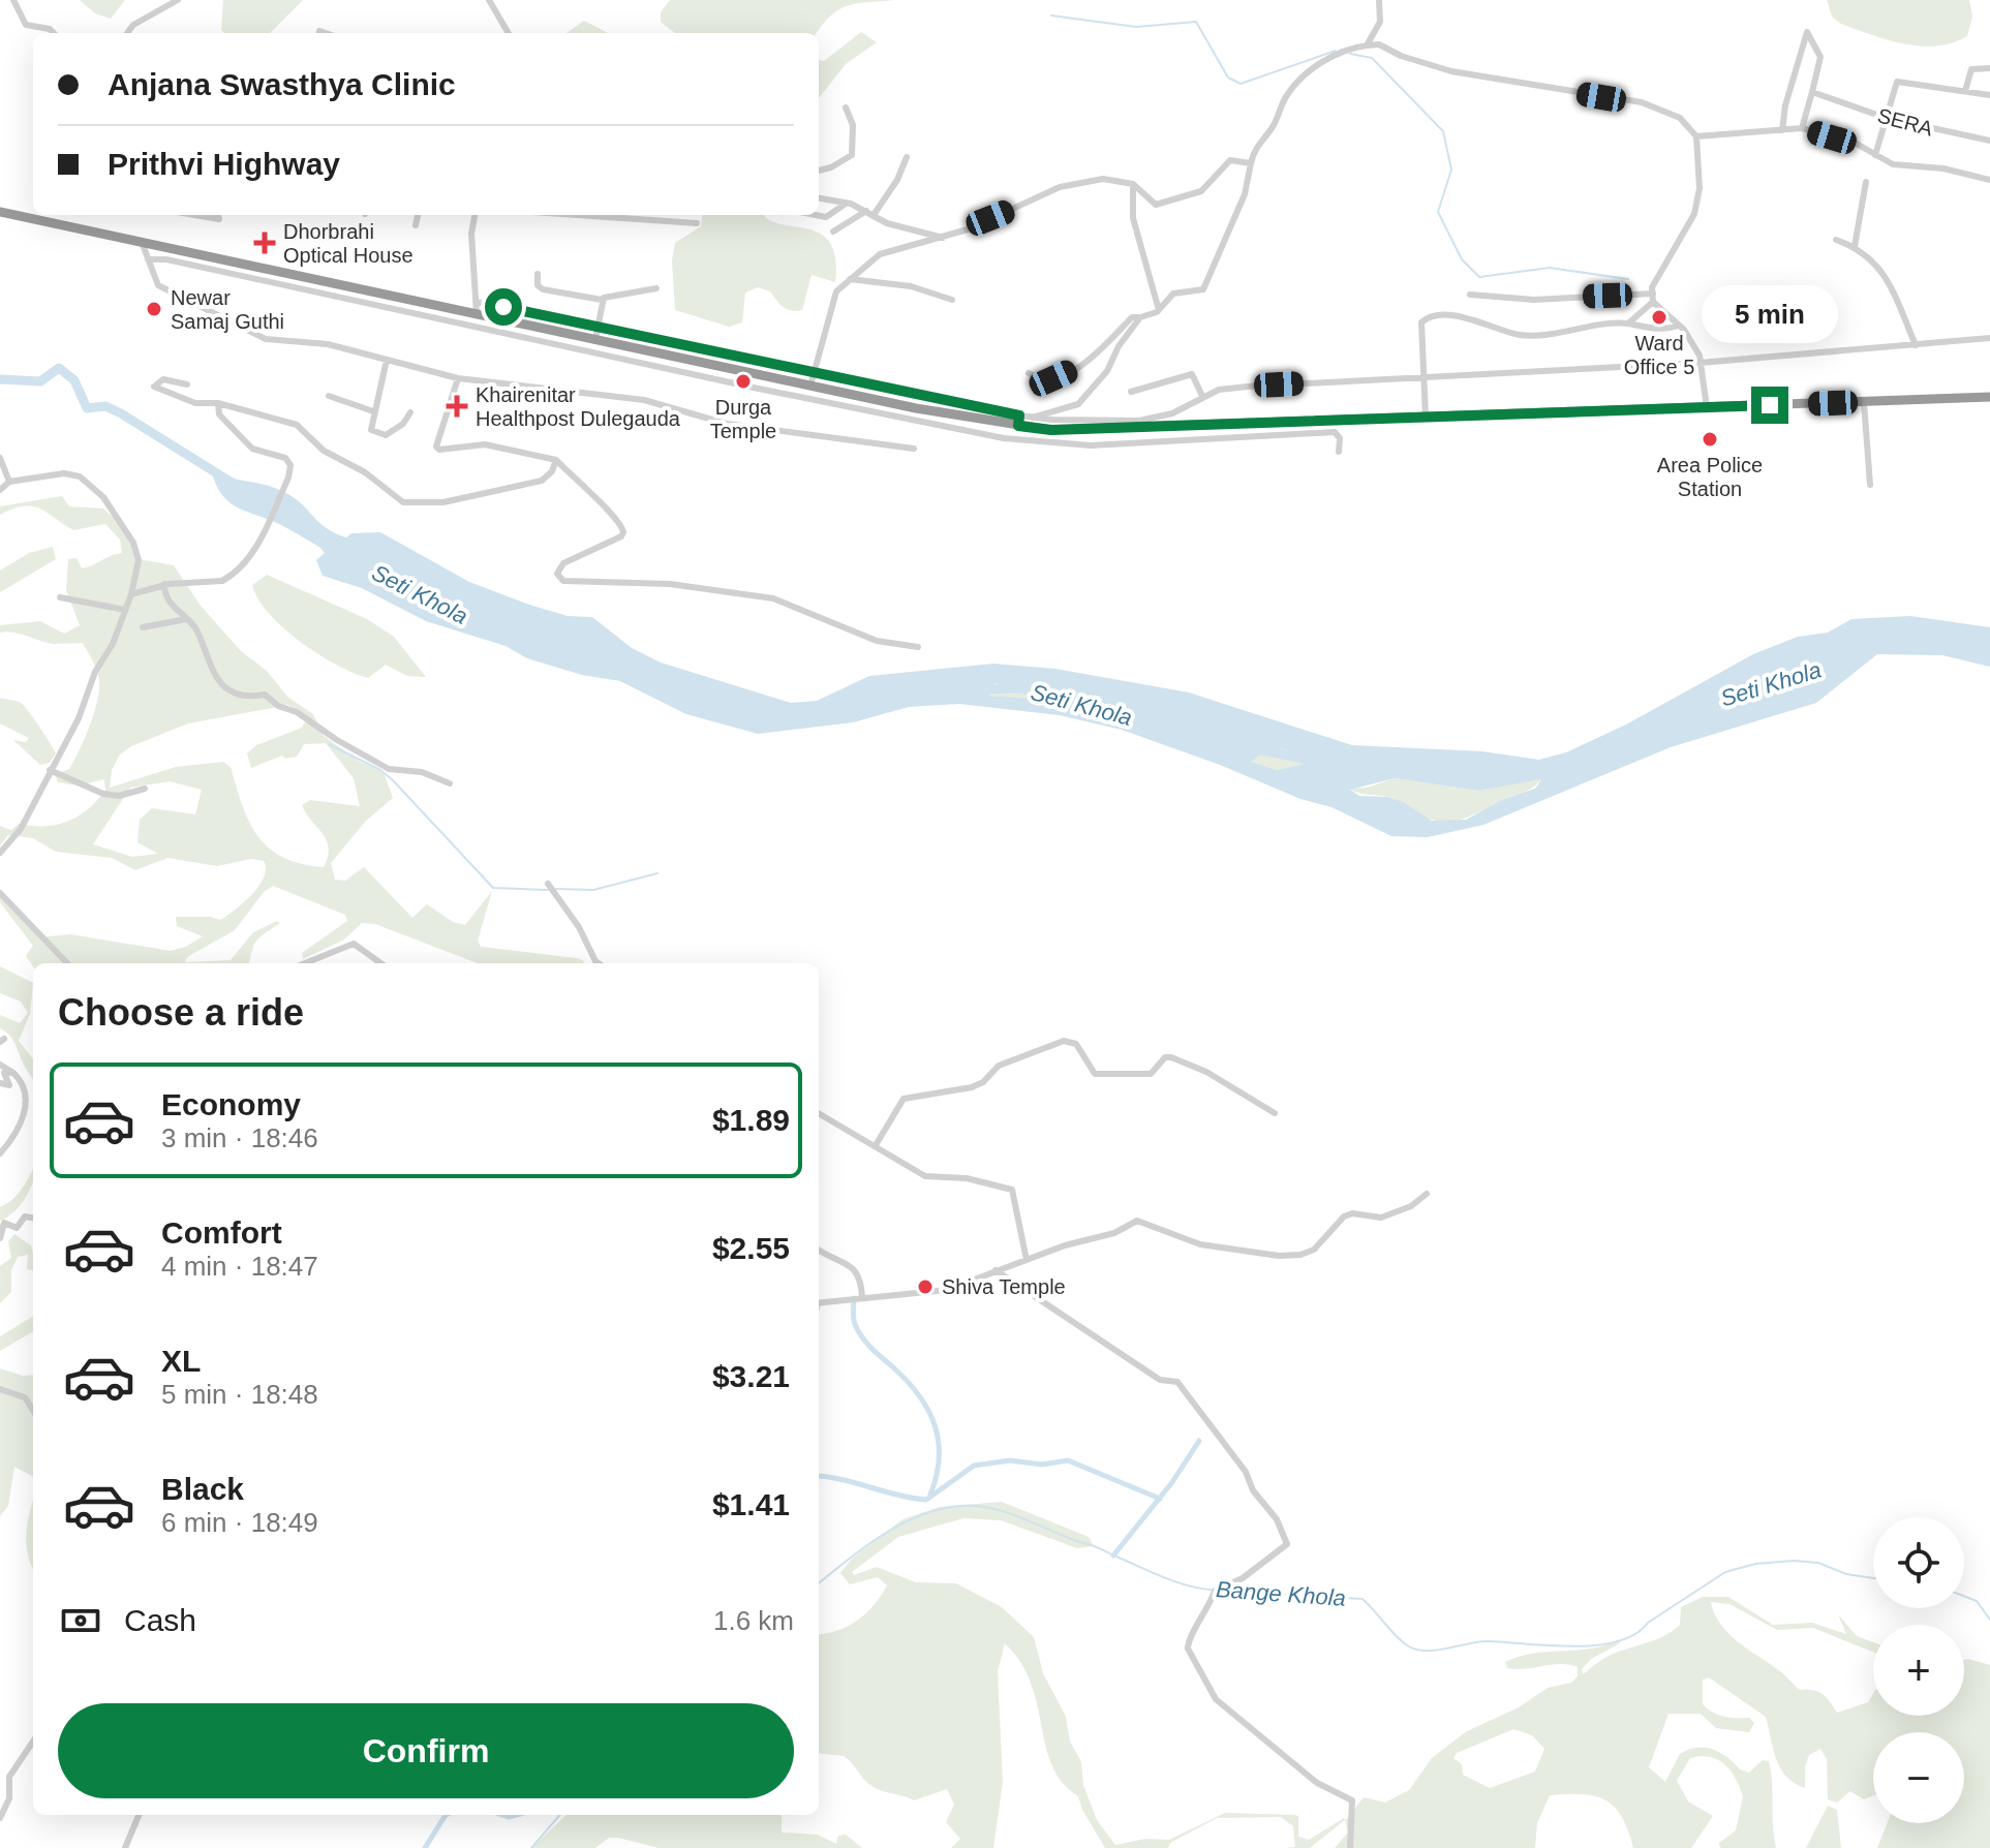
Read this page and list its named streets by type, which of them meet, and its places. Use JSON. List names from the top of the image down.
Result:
{
  "streets": {
    "street": ["SERA"]
  },
  "water": ["Seti Khola", "Bange Khola"],
  "places": {
    "health": ["Dhorbrahi Optical House", "Khairenitar Healthpost Dulegauda"],
    "other": [
      "Newar Samaj Guthi",
      "Ward Office 5",
      "Durga Temple",
      "Area Police Station",
      "Shiva Temple"
    ]
  },
  "page": {
    "banner": ["Anjana Swasthya Clinic", "Prithvi Highway"],
    "bubble": "5 min",
    "heading": "Choose a ride",
    "list": [
      {
        "name": "Economy",
        "note": "3 min · 18:46",
        "value": "$1.89"
      },
      {
        "name": "Comfort",
        "note": "4 min · 18:47",
        "value": "$2.55"
      },
      {
        "name": "XL",
        "note": "5 min · 18:48",
        "value": "$3.21"
      },
      {
        "name": "Black",
        "note": "6 min · 18:49",
        "value": "$1.41"
      }
    ],
    "map_buttons": ["+", "−"],
    "pay": ["Cash", "1.6 km"],
    "buttons": "Confirm"
  }
}
